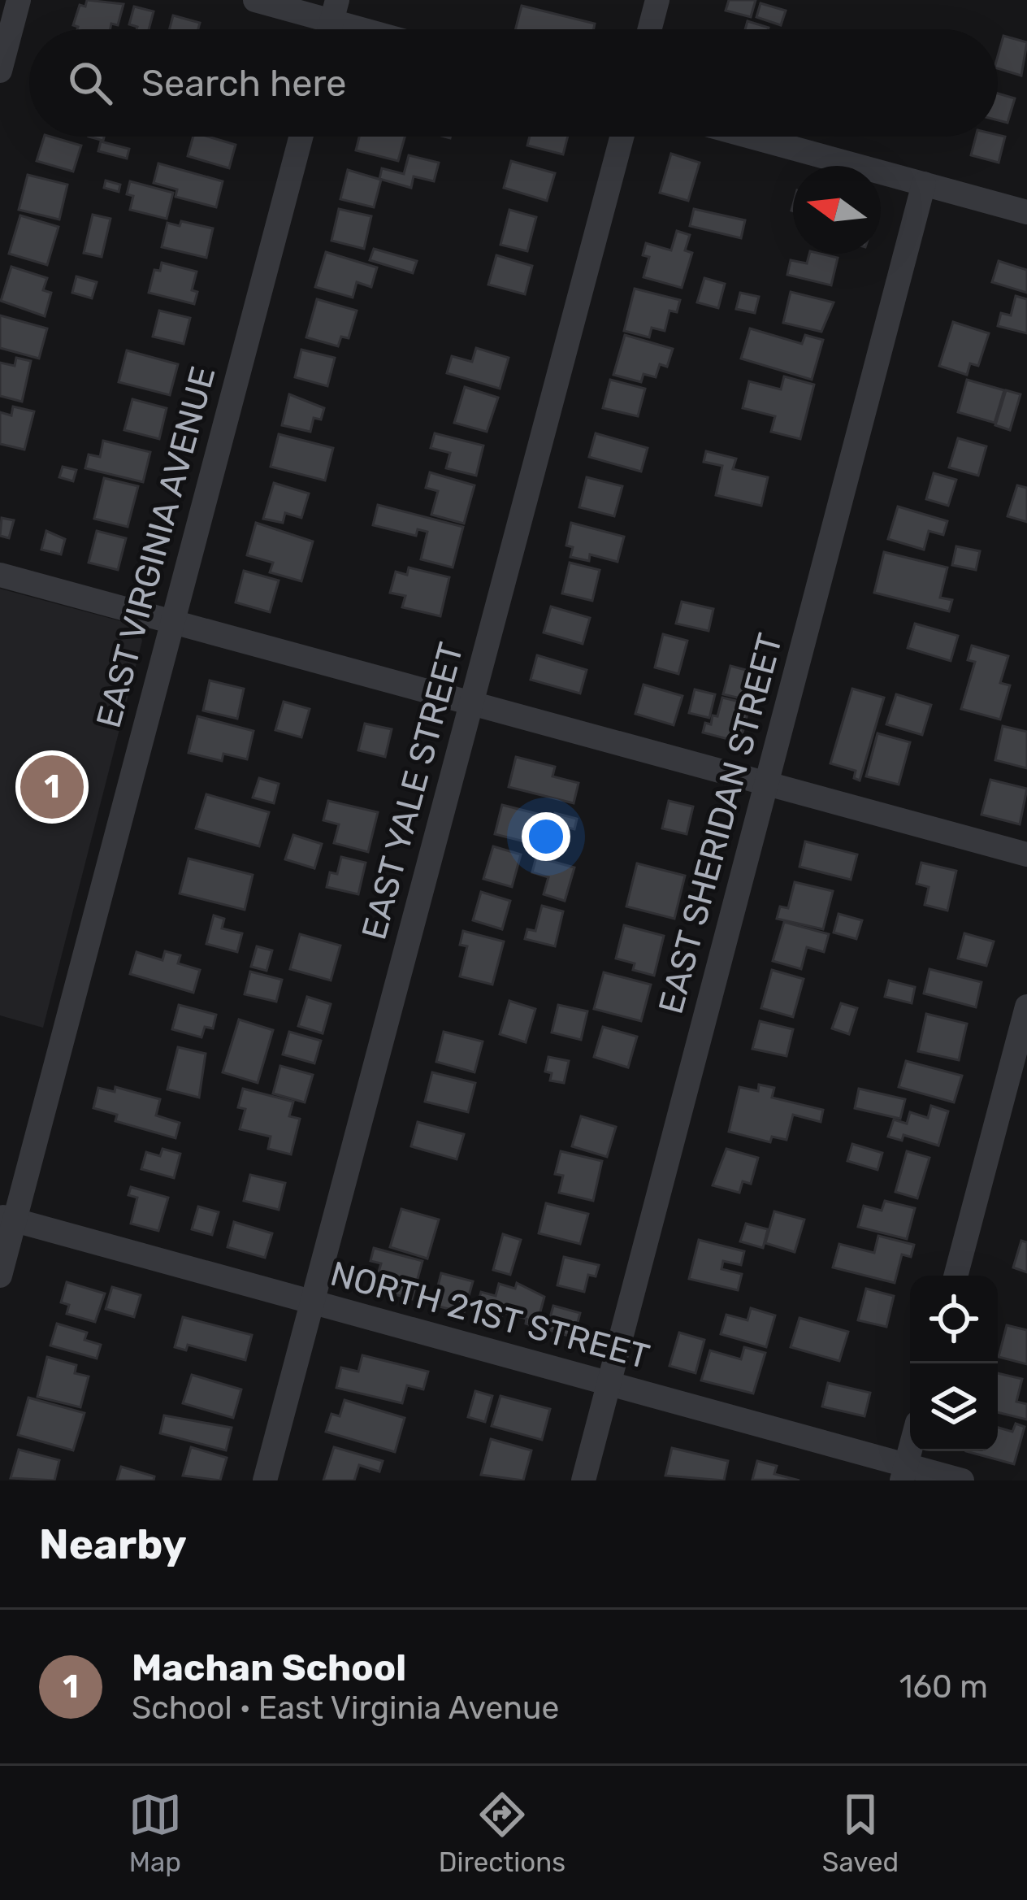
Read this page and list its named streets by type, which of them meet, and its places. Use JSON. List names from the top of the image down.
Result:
{
  "streets": {
    "street": [
      "EAST VIRGINIA AVENUE",
      "EAST YALE STREET",
      "EAST SHERIDAN STREET",
      "NORTH 21ST STREET"
    ]
  },
  "crossings": [
    ["EAST VIRGINIA AVENUE", "NORTH 21ST STREET"],
    ["EAST YALE STREET", "NORTH 21ST STREET"],
    ["EAST SHERIDAN STREET", "NORTH 21ST STREET"]
  ],
  "north": "left",
  "page": {
    "search": "Search here",
    "pins": "1",
    "heading": "Nearby",
    "list": [
      {
        "mark": "1",
        "name": "Machan School",
        "note": "School · East Virginia Avenue",
        "value": "160 m"
      }
    ],
    "nav": ["Map", "Directions", "Saved"]
  }
}
